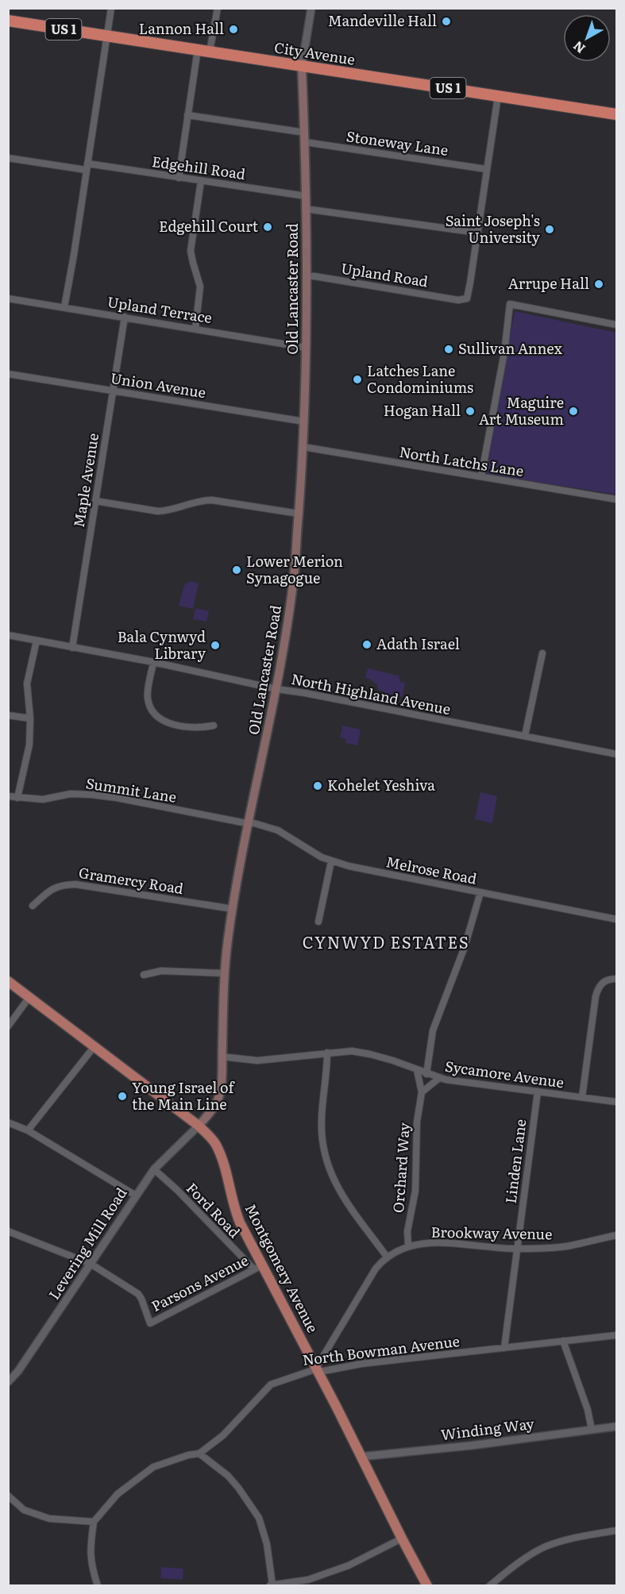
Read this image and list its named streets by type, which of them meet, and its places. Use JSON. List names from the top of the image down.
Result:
{
  "streets": {
    "highway": ["US 1", "City Avenue"],
    "main road": ["Old Lancaster Road", "Montgomery Avenue"],
    "street": [
      "Stoneway Lane",
      "Edgehill Road",
      "Upland Road",
      "Upland Terrace",
      "Union Avenue",
      "North Latchs Lane",
      "Maple Avenue",
      "North Highland Avenue",
      "Summit Lane",
      "Melrose Road",
      "Gramercy Road",
      "Sycamore Avenue",
      "Linden Lane",
      "Orchard Way",
      "Ford Road",
      "Brookway Avenue",
      "Levering Mill Road",
      "Parsons Avenue",
      "North Bowman Avenue",
      "Winding Way"
    ]
  },
  "crossings": [
    ["City Avenue", "Old Lancaster Road"],
    ["Stoneway Lane", "Old Lancaster Road"],
    ["Edgehill Road", "Old Lancaster Road"],
    ["Upland Road", "Old Lancaster Road"],
    ["Old Lancaster Road", "Upland Terrace"],
    ["Old Lancaster Road", "Union Avenue"],
    ["Old Lancaster Road", "North Latchs Lane"],
    ["Old Lancaster Road", "North Highland Avenue"],
    ["Old Lancaster Road", "Summit Lane"],
    ["Old Lancaster Road", "Melrose Road"],
    ["Old Lancaster Road", "Gramercy Road"],
    ["Old Lancaster Road", "Sycamore Avenue"],
    ["Old Lancaster Road", "Levering Mill Road"],
    ["Old Lancaster Road", "Montgomery Avenue"],
    ["Upland Terrace", "Maple Avenue"],
    ["Union Avenue", "Maple Avenue"],
    ["Maple Avenue", "North Highland Avenue"],
    ["Summit Lane", "Melrose Road"],
    ["Sycamore Avenue", "Linden Lane"],
    ["Sycamore Avenue", "Orchard Way"],
    ["Linden Lane", "Brookway Avenue"],
    ["Linden Lane", "North Bowman Avenue"],
    ["Orchard Way", "Brookway Avenue"],
    ["Ford Road", "Levering Mill Road"],
    ["Ford Road", "Montgomery Avenue"],
    ["Ford Road", "Parsons Avenue"],
    ["Brookway Avenue", "Montgomery Avenue"],
    ["Brookway Avenue", "North Bowman Avenue"],
    ["Levering Mill Road", "Montgomery Avenue"],
    ["Levering Mill Road", "Parsons Avenue"],
    ["Montgomery Avenue", "Parsons Avenue"],
    ["Montgomery Avenue", "North Bowman Avenue"],
    ["Montgomery Avenue", "Winding Way"]
  ],
  "districts": ["CYNWYD ESTATES"],
  "places": [
    "Mandeville Hall",
    "Lannon Hall",
    "Edgehill Court",
    "Saint Joseph's University",
    "Arrupe Hall",
    "Sullivan Annex",
    "Latches Lane Condominiums",
    "Hogan Hall",
    "Maguire Art Museum",
    "Lower Merion Synagogue",
    "Adath Israel",
    "Bala Cynwyd Library",
    "Kohelet Yeshiva",
    "Young Israel of the Main Line"
  ],
  "north": "bottom left"
}
